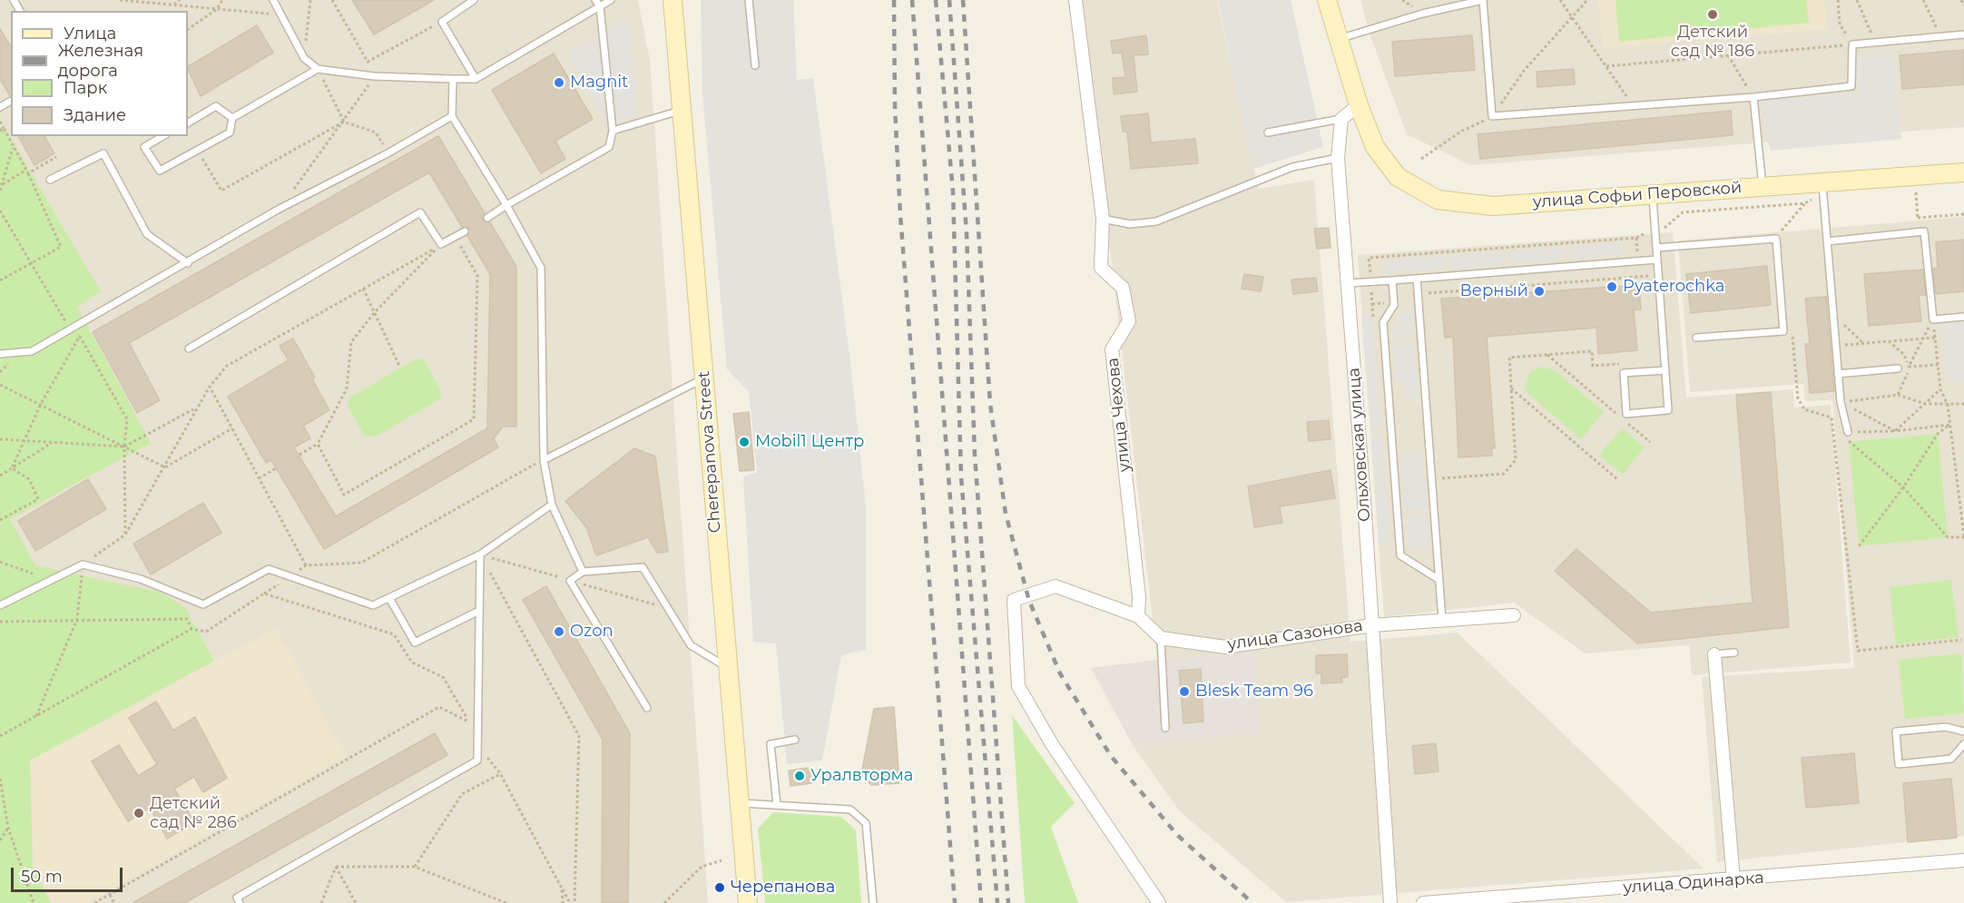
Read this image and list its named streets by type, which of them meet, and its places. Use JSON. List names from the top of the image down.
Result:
{
  "streets": {
    "main road": ["улица Софьи Перовской", "Cherepanova Street"],
    "street": [
      "улица Чехова",
      "Ольховская улица",
      "улица Сазонова",
      "улица Одинарка"
    ]
  },
  "crossings": [
    ["Ольховская улица", "улица Сазонова"]
  ],
  "places": [
    "Детский сад № 186",
    "Magnit",
    "Pyaterochka",
    "Верный",
    "Mobil1 Центр",
    "Ozon",
    "Blesk Team 96",
    "Уралвторма",
    "Детский сад № 286",
    "Черепанова"
  ],
  "legend": [
    "Улица",
    "Железная дорога",
    "Парк",
    "Здание"
  ],
  "scale_bar": "50 m"
}
